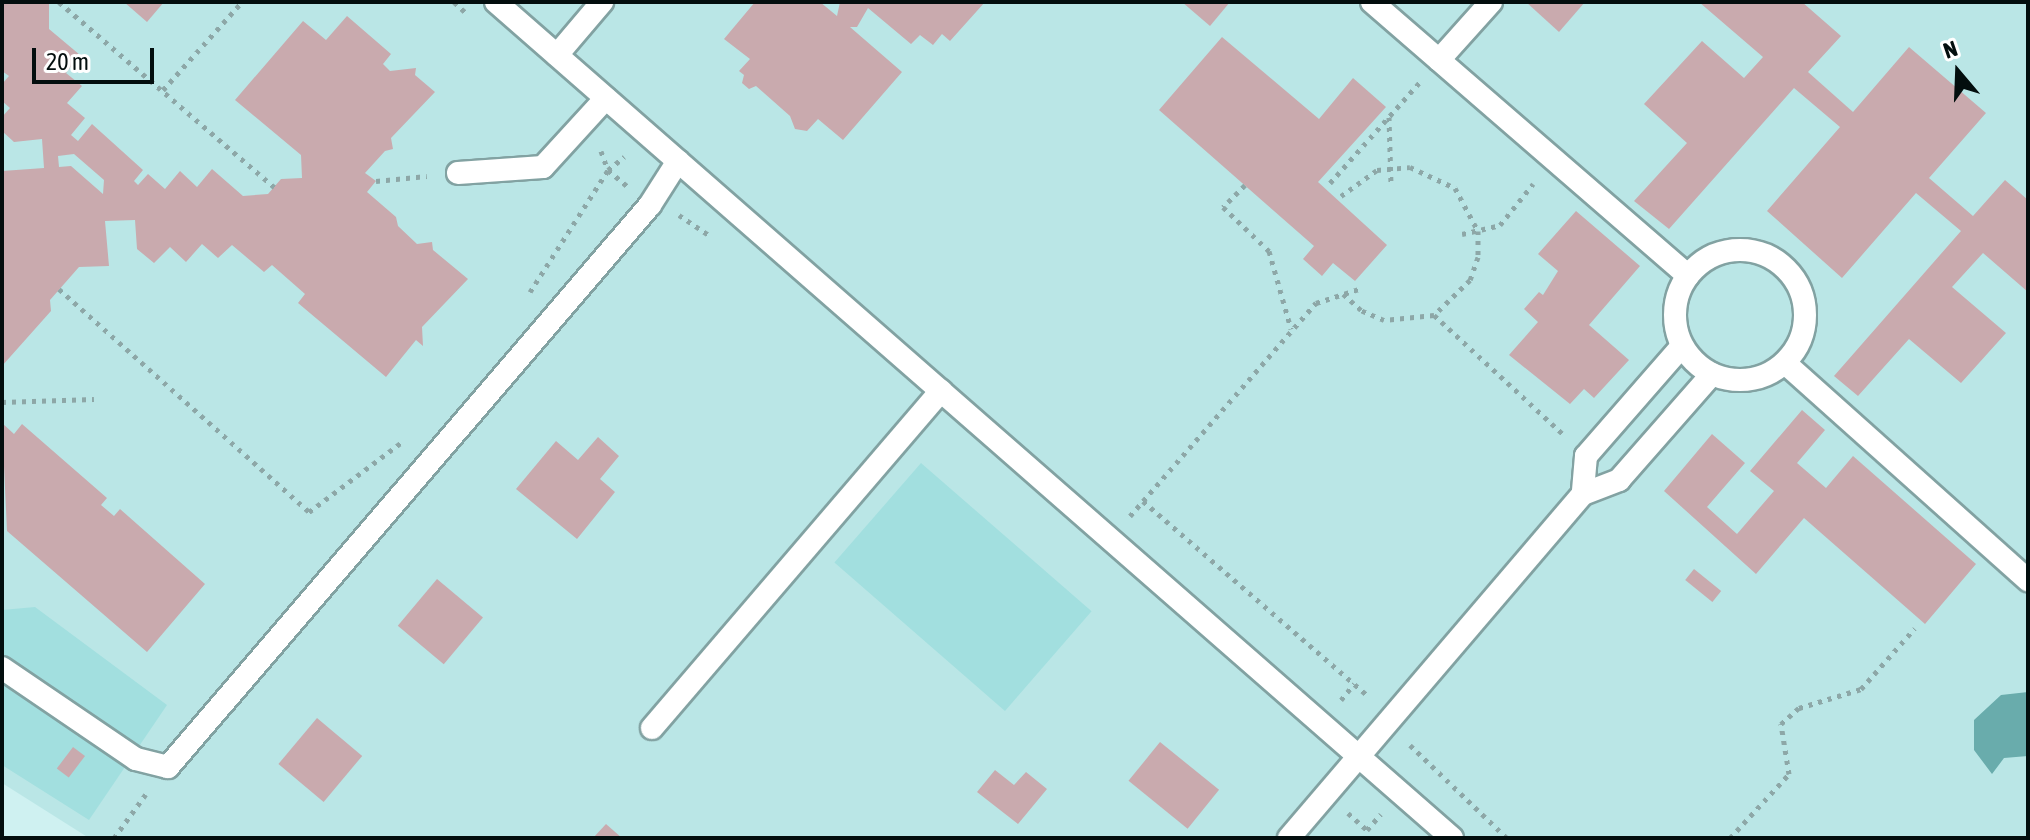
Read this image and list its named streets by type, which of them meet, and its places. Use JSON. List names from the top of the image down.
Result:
{
  "scale_bar": "20 m",
  "north": "top"
}
